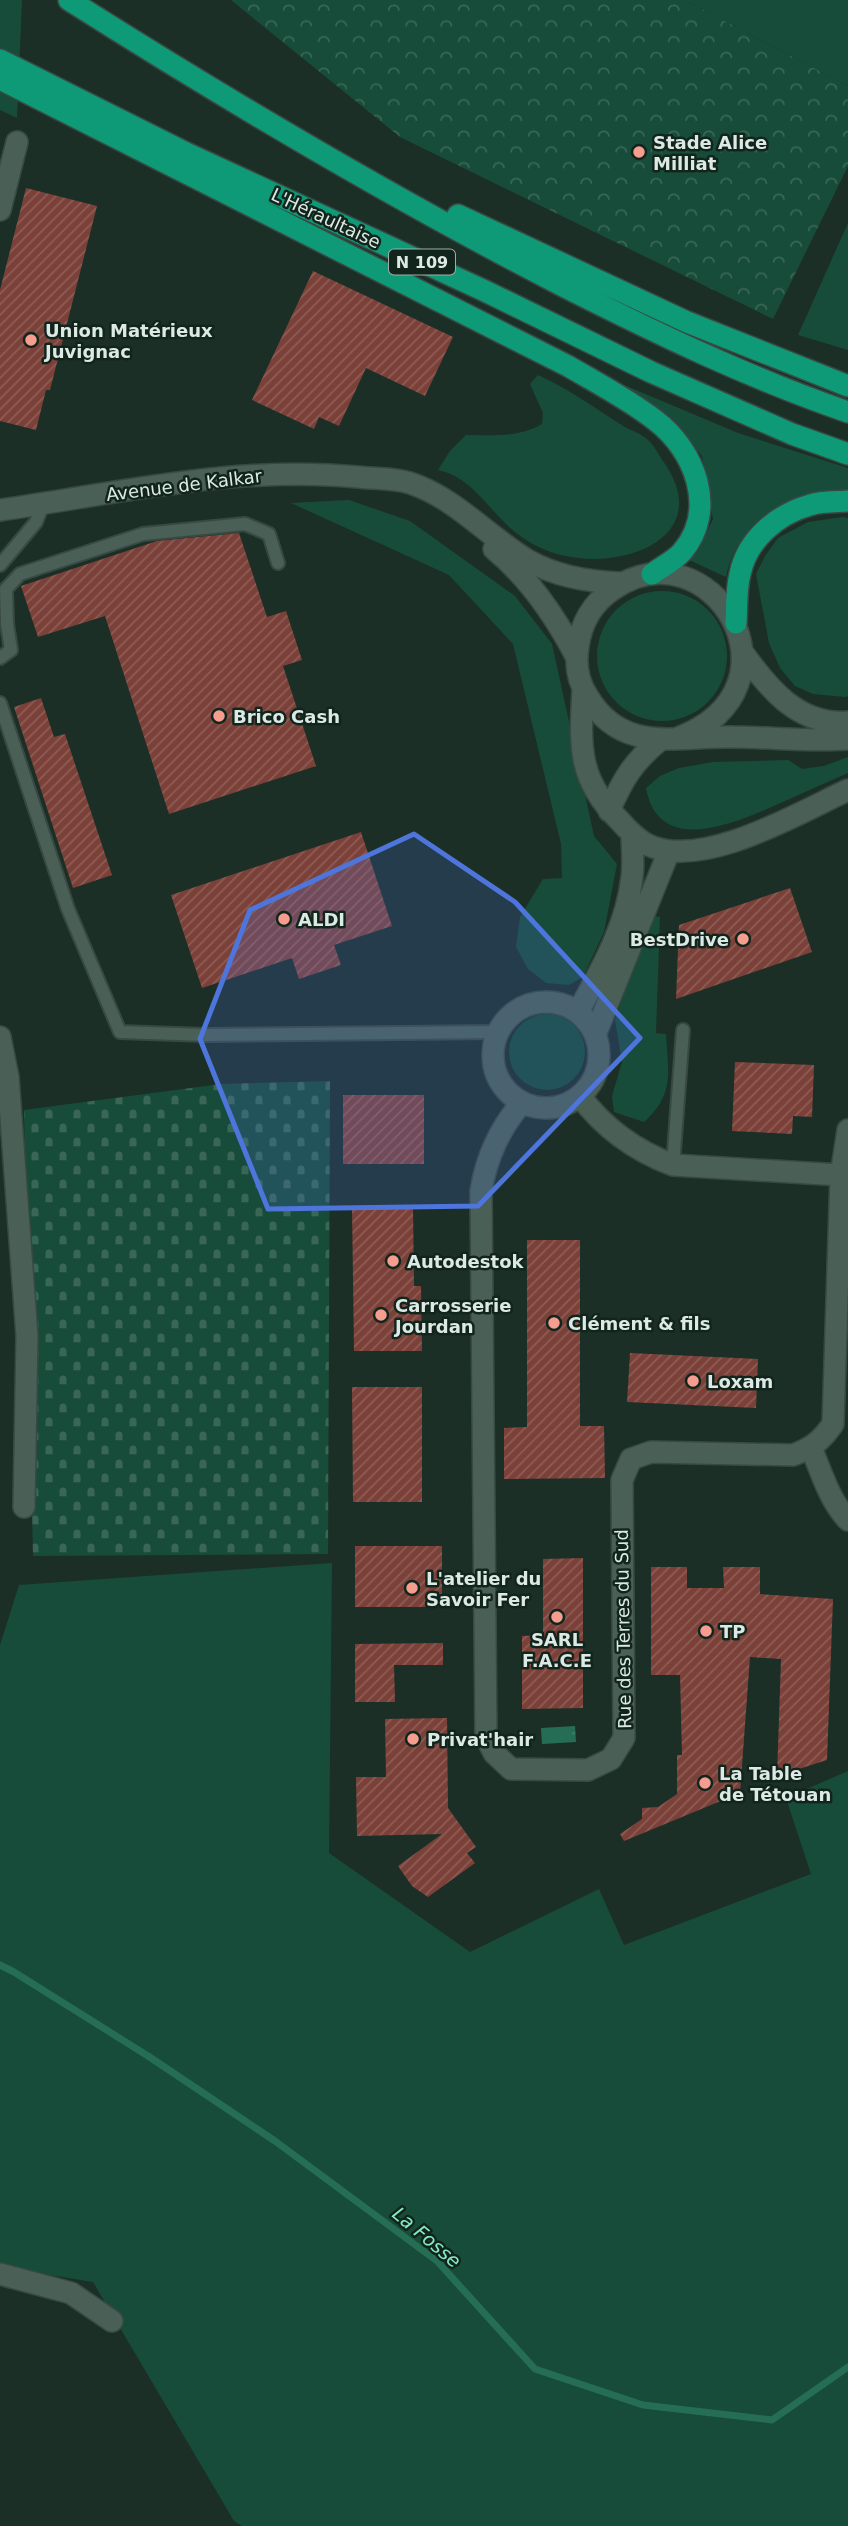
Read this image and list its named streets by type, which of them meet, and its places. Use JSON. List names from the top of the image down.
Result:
{
  "streets": {
    "highway": ["L'Héraultaise", "N 109"],
    "street": ["Avenue de Kalkar", "Rue des Terres du Sud"]
  },
  "water": ["La Fosse"],
  "places": [
    "Stade Alice Milliat",
    "Union Matérieux Juvignac",
    "Brico Cash",
    "ALDI",
    "BestDrive",
    "Autodestok",
    "Carrosserie Jourdan",
    "Clément & fils",
    "Loxam",
    "L'atelier du Savoir Fer",
    "SARL F.A.C.E",
    "TP",
    "Privat'hair",
    "La Table de Tétouan"
  ]
}
